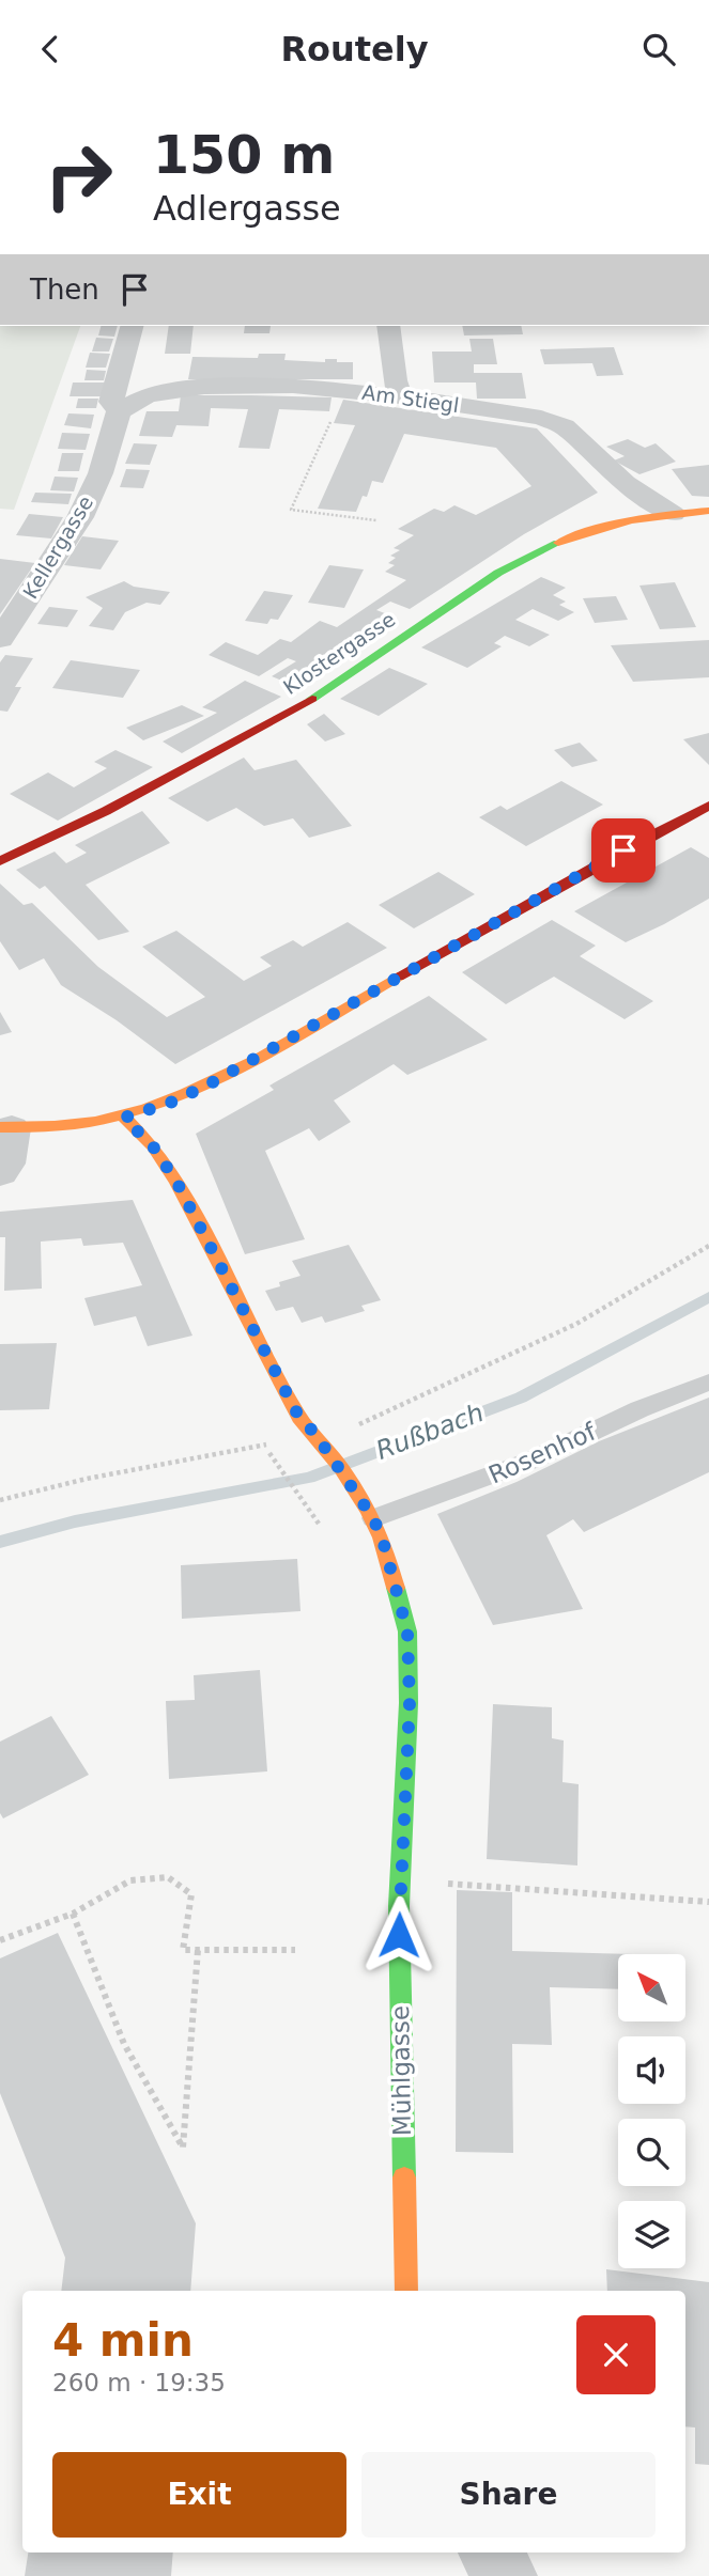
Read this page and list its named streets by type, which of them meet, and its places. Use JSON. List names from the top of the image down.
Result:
{
  "streets": {
    "street": [
      "Am Stiegl",
      "Kellergasse",
      "Klostergasse",
      "Mühlgasse"
    ],
    "lane": ["Rosenhof"]
  },
  "crossings": [
    ["Am Stiegl", "Kellergasse"],
    ["Am Stiegl", "Klostergasse"],
    ["Rosenhof", "Mühlgasse"]
  ],
  "water": ["Rußbach"],
  "north": "top left",
  "page": {
    "header": "Routely",
    "turn": ["150 m", "Adlergasse"],
    "then": "Then",
    "heading": ["4 min", "260 m · 19:35"],
    "buttons": ["Exit", "Share"]
  }
}
